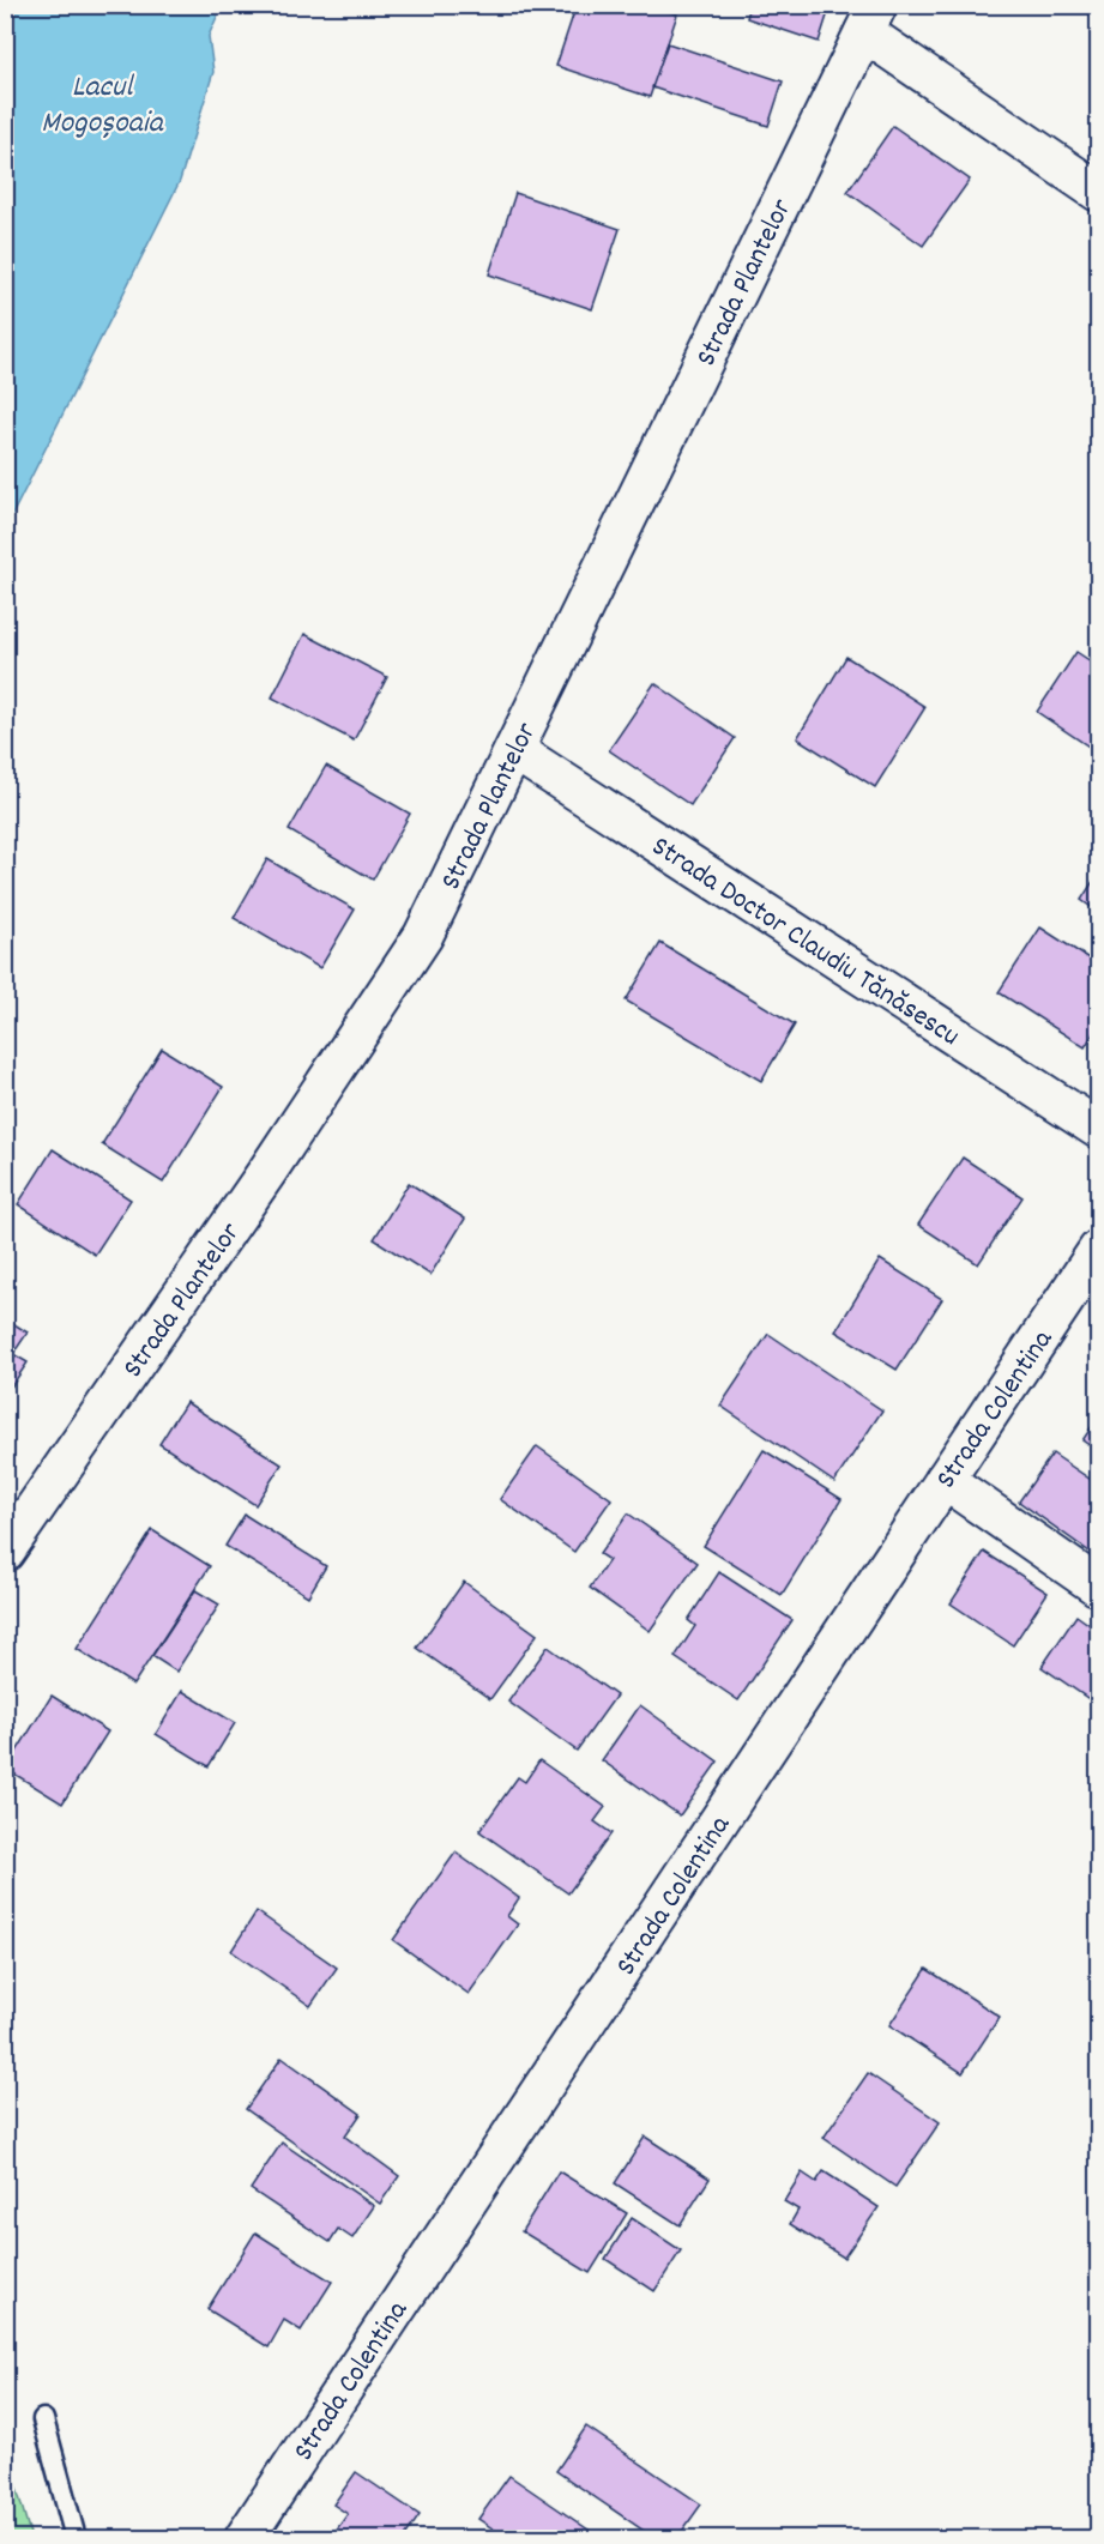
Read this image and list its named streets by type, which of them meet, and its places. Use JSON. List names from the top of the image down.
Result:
{
  "streets": {
    "street": ["Strada Plantelor", "Strada Doctor Claudiu Tănăsescu", "Strada Colentina"]
  },
  "crossings": [
    ["Strada Plantelor", "Strada Doctor Claudiu Tănăsescu"]
  ],
  "water": ["Lacul Mogoșoaia"]
}
